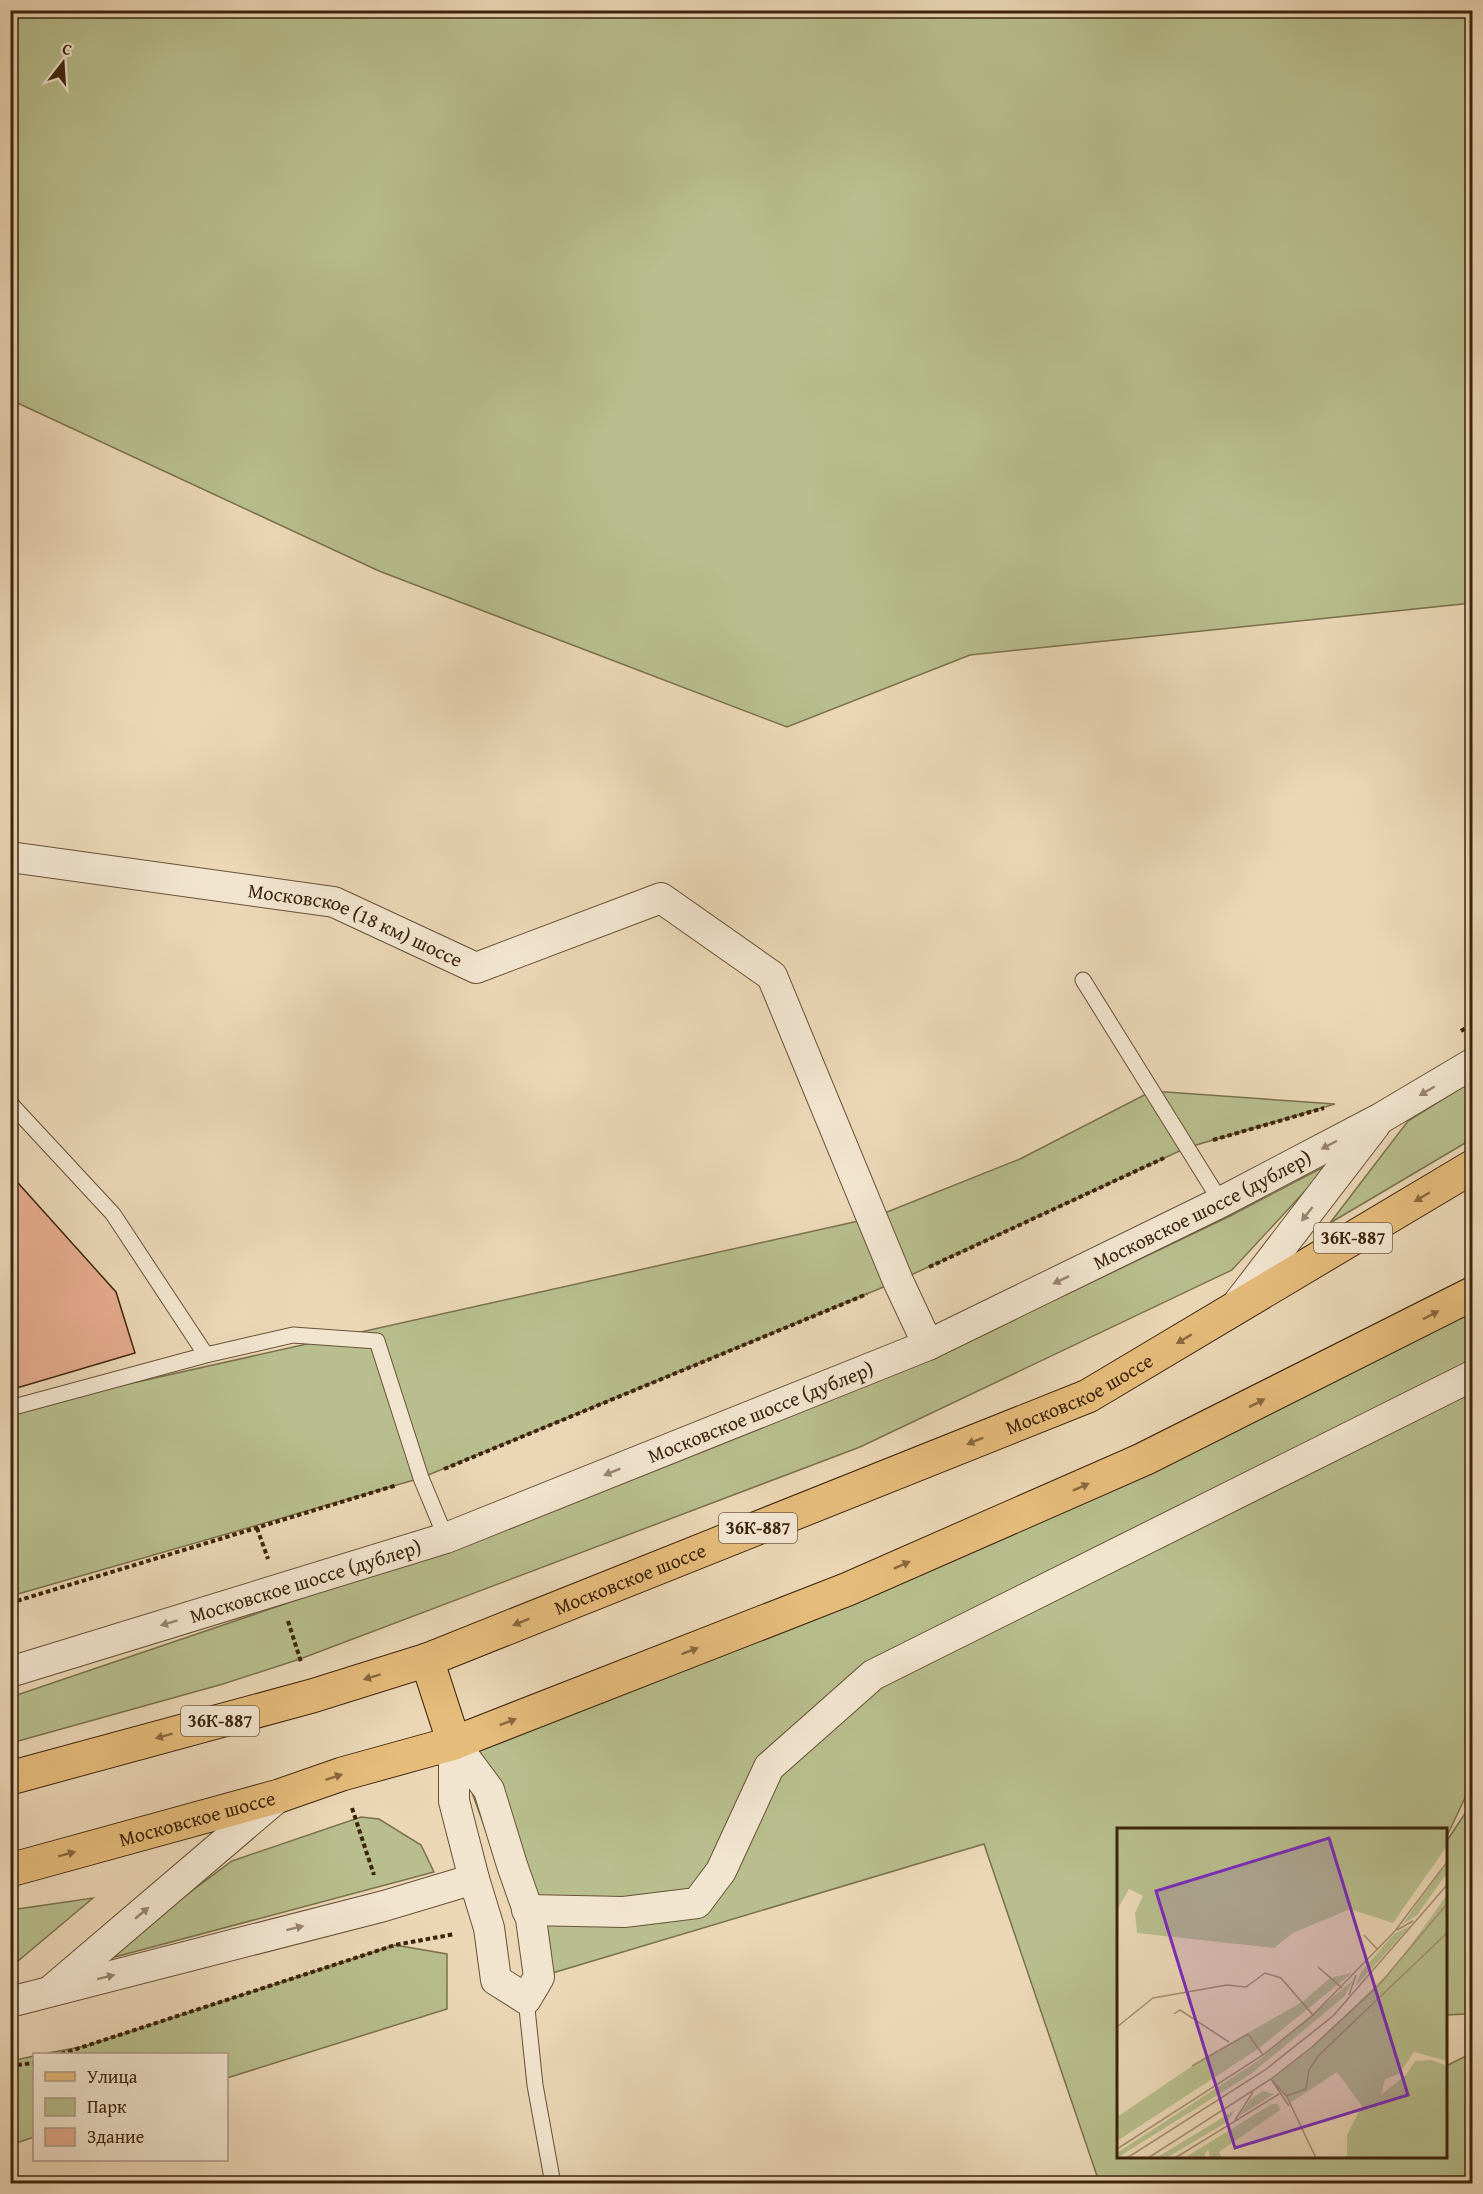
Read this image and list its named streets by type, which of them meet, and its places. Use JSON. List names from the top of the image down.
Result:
{
  "streets": {
    "main road": ["36К-887", "Московское шоссе"],
    "street": ["Московское (18 км) шоссе", "Московское шоссе (дублер)"]
  },
  "legend": ["Улица", "Парк", "Здание"],
  "north": "top"
}
